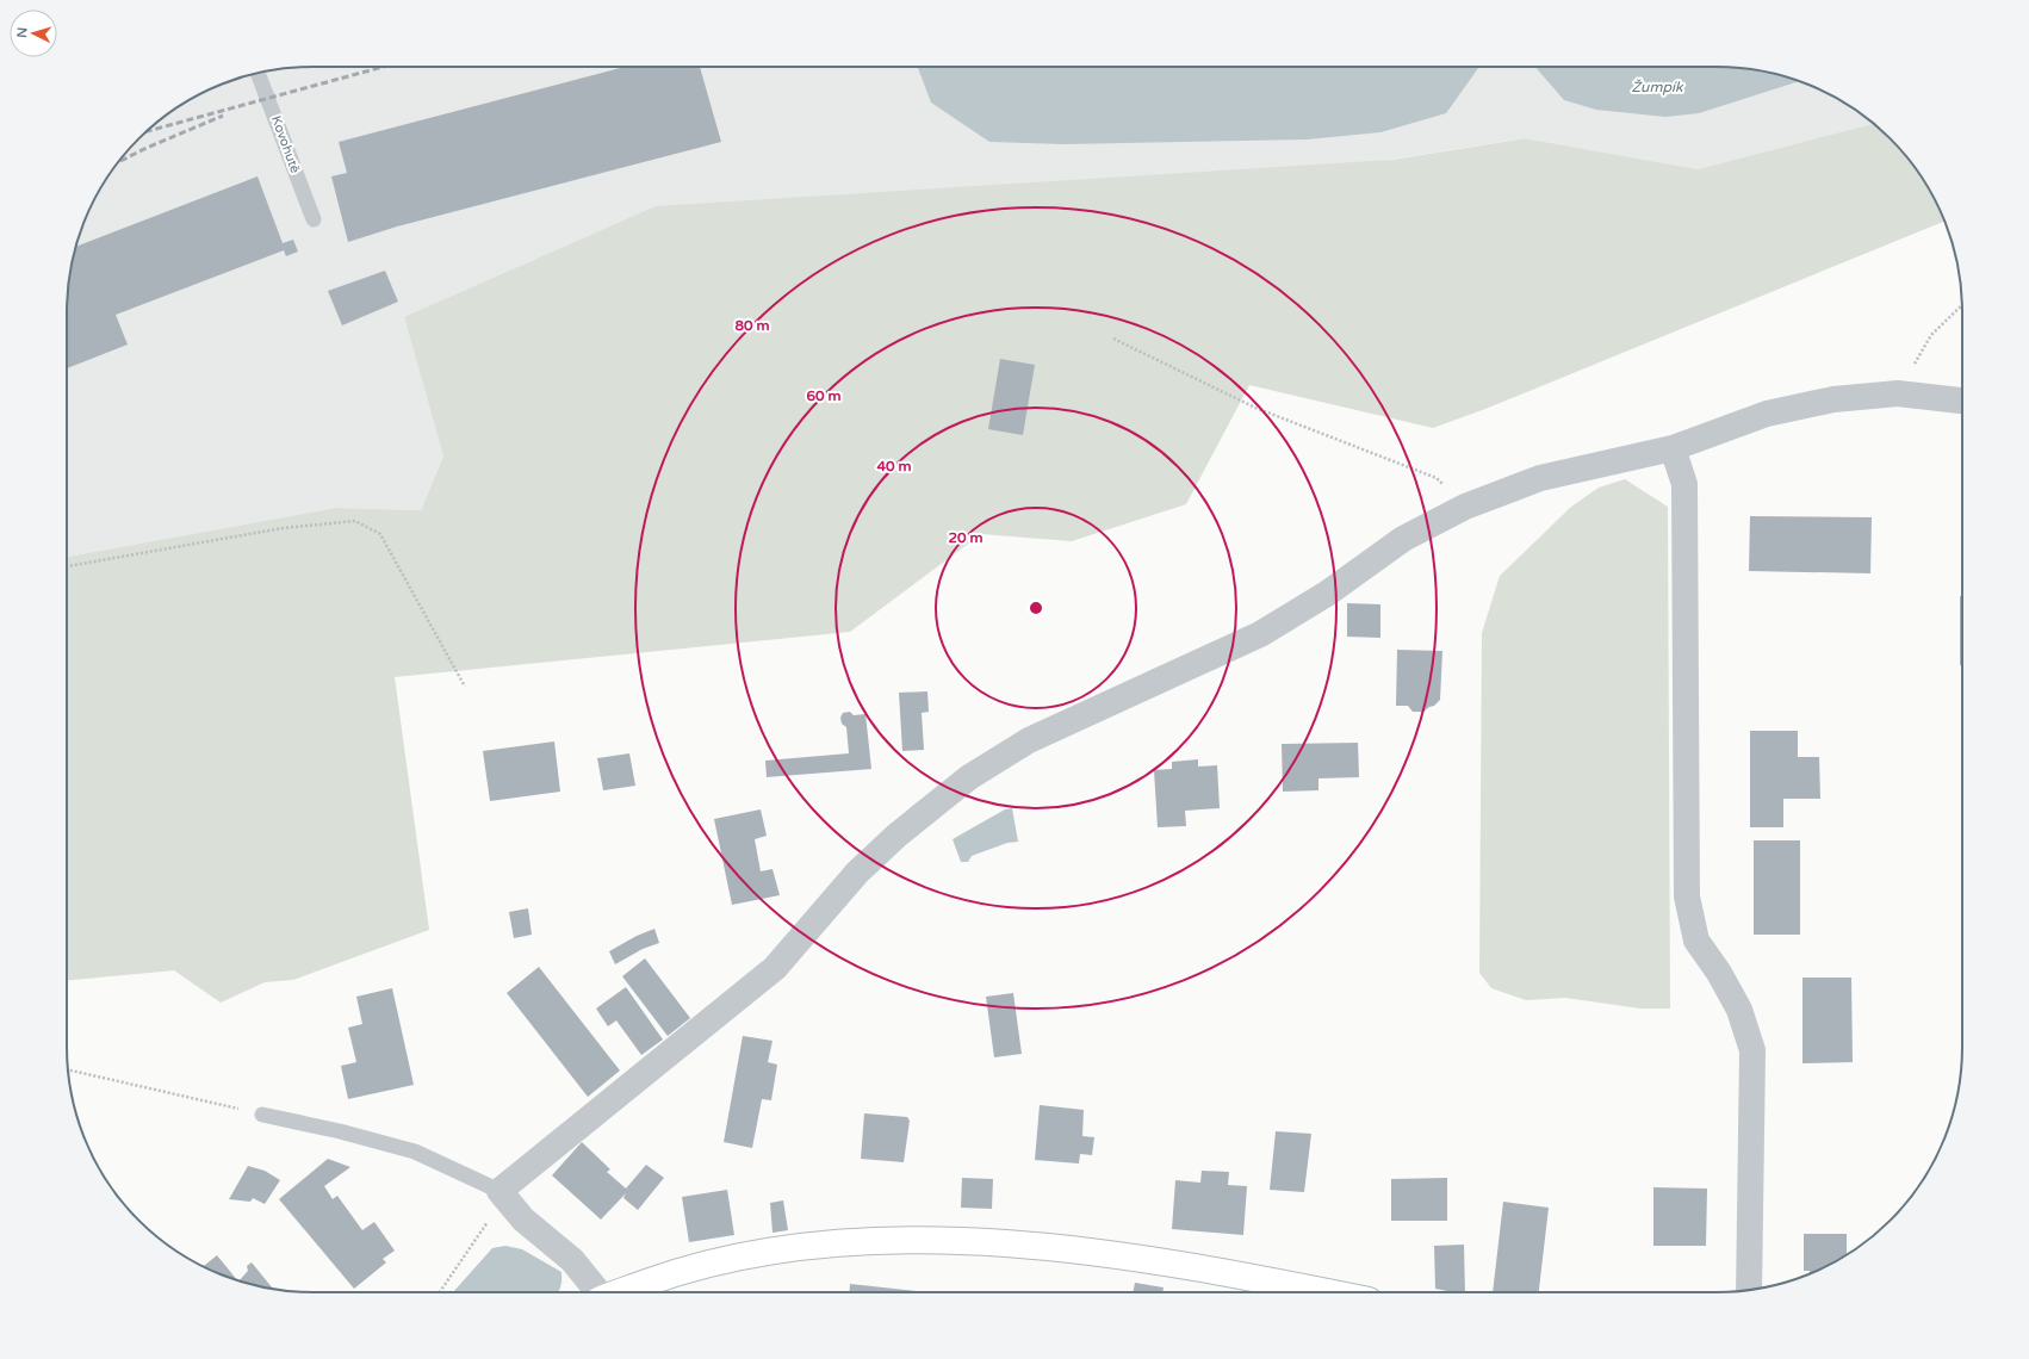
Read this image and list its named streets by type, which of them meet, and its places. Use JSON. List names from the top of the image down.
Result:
{
  "streets": {
    "lane": ["Kovohutě"]
  },
  "water": ["Žumpík"],
  "north": "left",
  "rings": [
    "80 m",
    "60 m",
    "40 m",
    "20 m"
  ]
}
